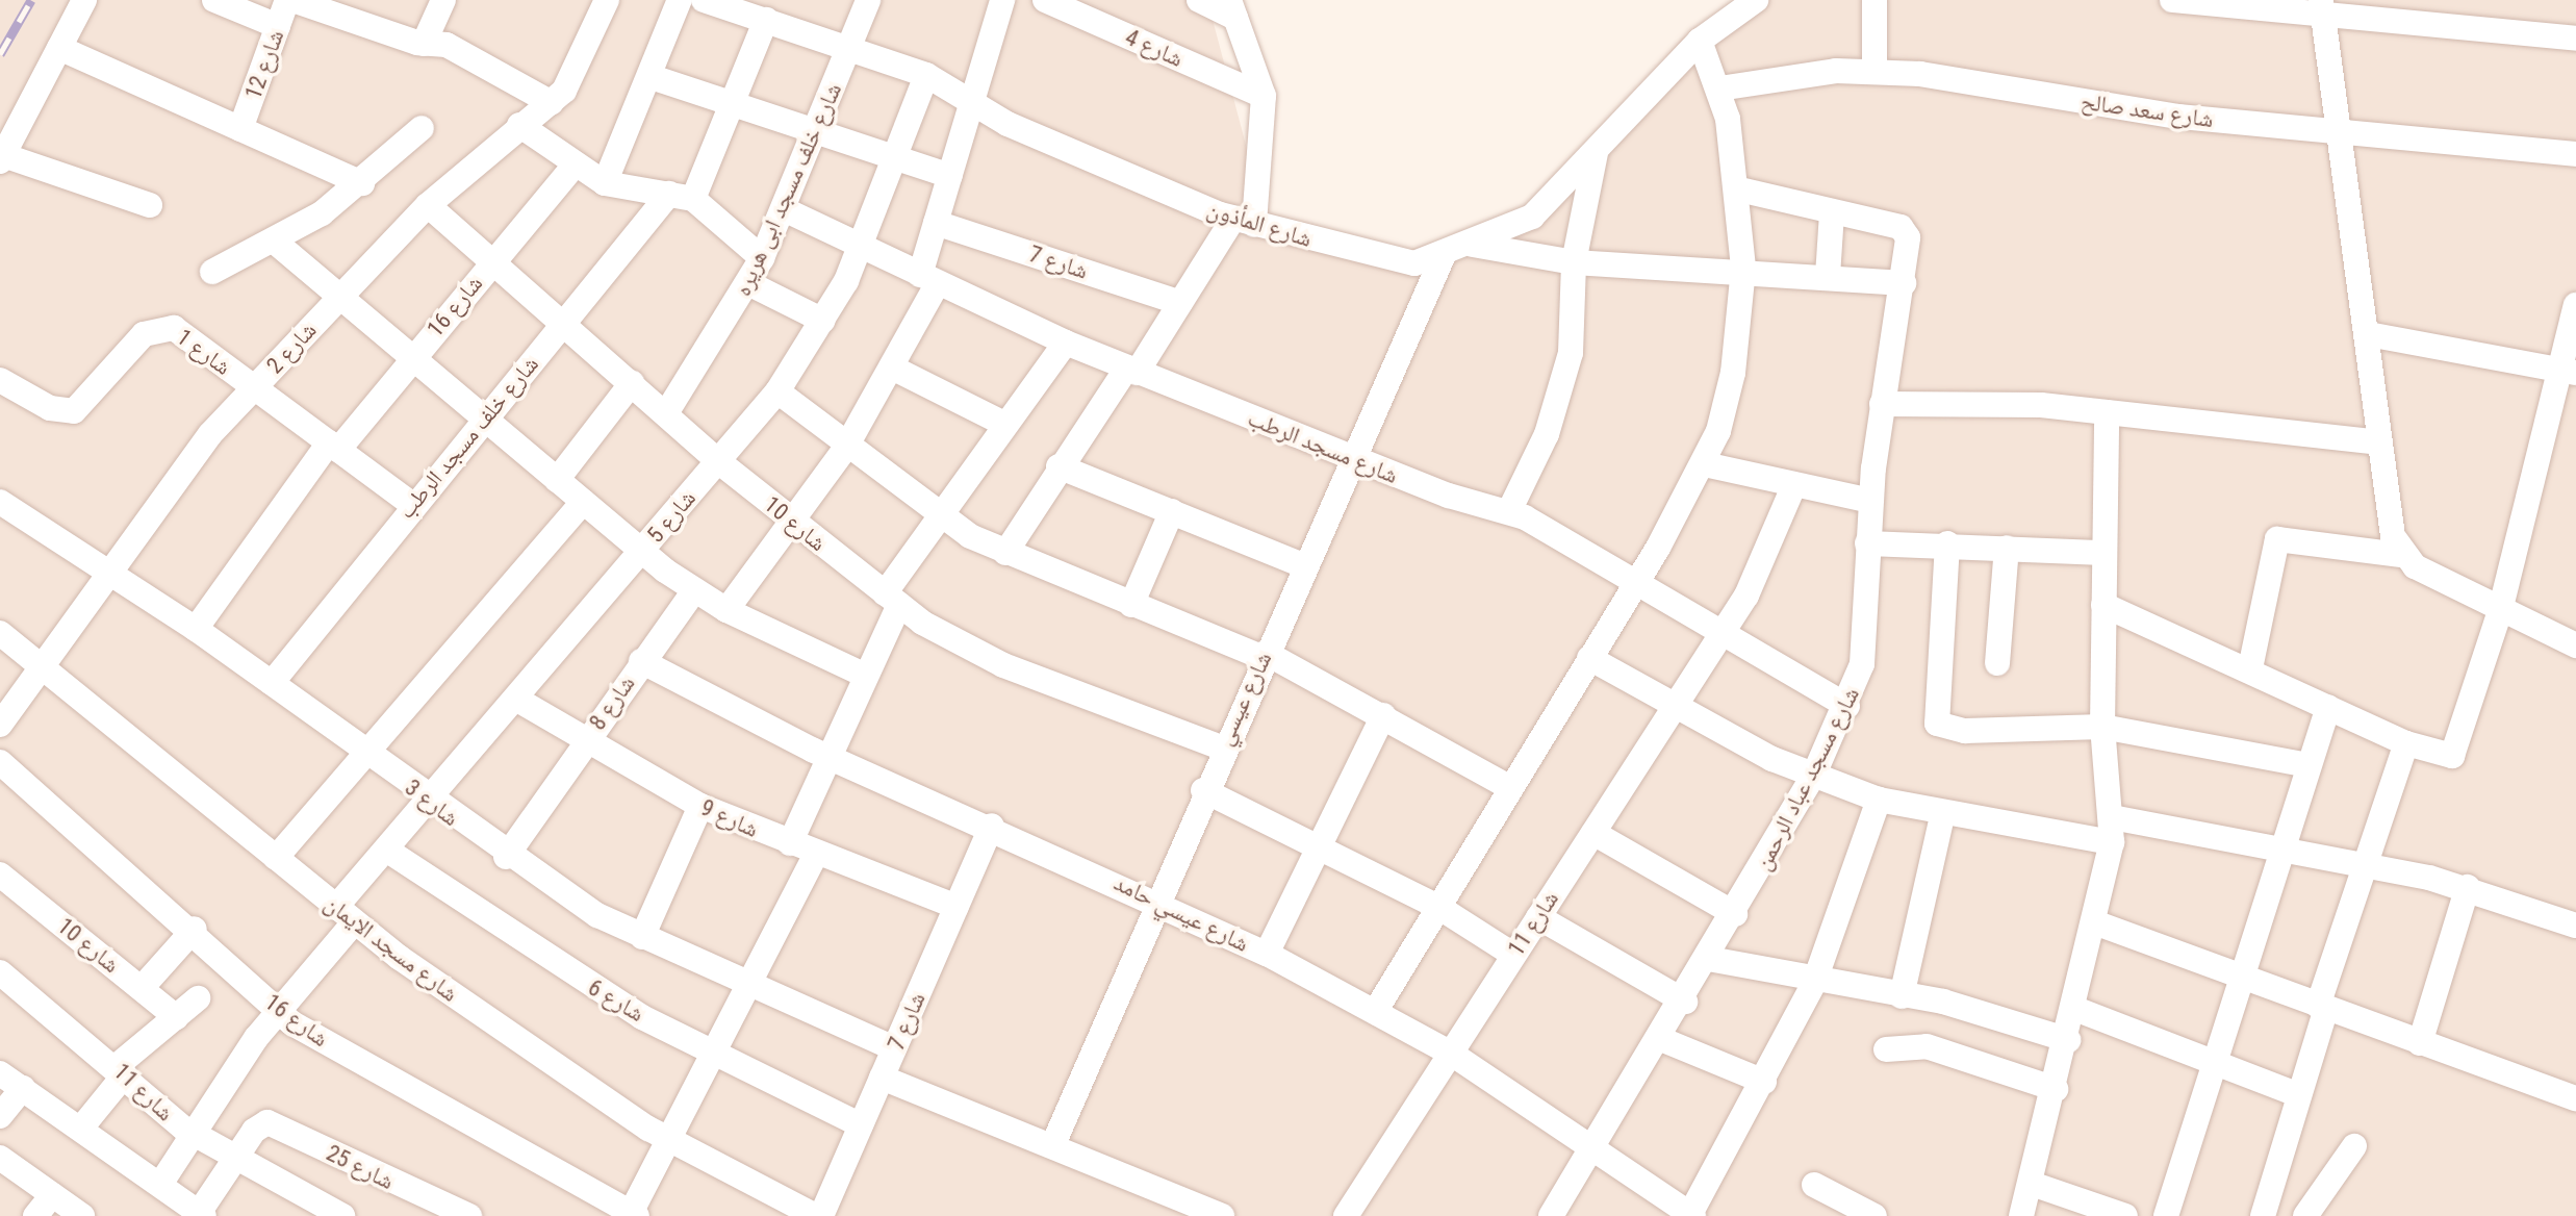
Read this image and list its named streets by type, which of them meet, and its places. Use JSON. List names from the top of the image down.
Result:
{
  "streets": {
    "street": [
      "شارع 4",
      "شارع 12",
      "شارع سعد صالح",
      "شارع خلف مسجد ابى هريره",
      "شارع المأذون",
      "شارع 7",
      "شارع 16",
      "شارع 2",
      "شارع 1",
      "شارع خلف مسجد الرطب",
      "شارع مسجد الرطب",
      "شارع 5",
      "شارع 10",
      "شارع عيسي",
      "شارع 8",
      "شارع مسجد عباد الرحمن",
      "شارع 3",
      "شارع 9",
      "شارع عيسي حامد",
      "شارع 11",
      "شارع مسجد الايمان",
      "شارع 6",
      "شارع 25"
    ]
  },
  "crossings": [
    ["شارع خلف مسجد ابى هريره", "شارع المأذون"],
    ["شارع خلف مسجد ابى هريره", "شارع مسجد الرطب"],
    ["شارع خلف مسجد ابى هريره", "شارع 10"],
    ["شارع المأذون", "شارع خلف مسجد الرطب"],
    ["شارع المأذون", "شارع 5"],
    ["شارع المأذون", "شارع عيسي"],
    ["شارع 7", "شارع 3"],
    ["شارع 7", "شارع 9"],
    ["شارع 7", "شارع عيسي حامد"],
    ["شارع 7", "شارع مسجد الايمان"],
    ["شارع 7", "شارع 6"],
    ["شارع 16", "شارع 1"],
    ["شارع 16", "شارع 5"],
    ["شارع 16", "شارع 10"],
    ["شارع 16", "شارع 3"],
    ["شارع 2", "شارع 1"],
    ["شارع 2", "شارع 10"],
    ["شارع 2", "شارع 3"],
    ["شارع 2", "شارع مسجد الايمان"],
    ["شارع 1", "شارع خلف مسجد الرطب"],
    ["شارع خلف مسجد الرطب", "شارع 10"],
    ["شارع خلف مسجد الرطب", "شارع 3"],
    ["شارع مسجد الرطب", "شارع 5"],
    ["شارع مسجد الرطب", "شارع عيسي"],
    ["شارع مسجد الرطب", "شارع مسجد عباد الرحمن"],
    ["شارع مسجد الرطب", "شارع 11"],
    ["شارع 5", "شارع 10"],
    ["شارع 5", "شارع 3"],
    ["شارع 5", "شارع 9"],
    ["شارع 5", "شارع 11"],
    ["شارع 5", "شارع مسجد الايمان"],
    ["شارع 5", "شارع 6"],
    ["شارع 10", "شارع عيسي"],
    ["شارع عيسي", "شارع عيسي حامد"],
    ["شارع 8", "شارع 3"],
    ["شارع 8", "شارع 9"],
    ["شارع 8", "شارع عيسي حامد"],
    ["شارع مسجد عباد الرحمن", "شارع عيسي حامد"],
    ["شارع عيسي حامد", "شارع 11"],
    ["شارع 11", "شارع 25"]
  ]
}
